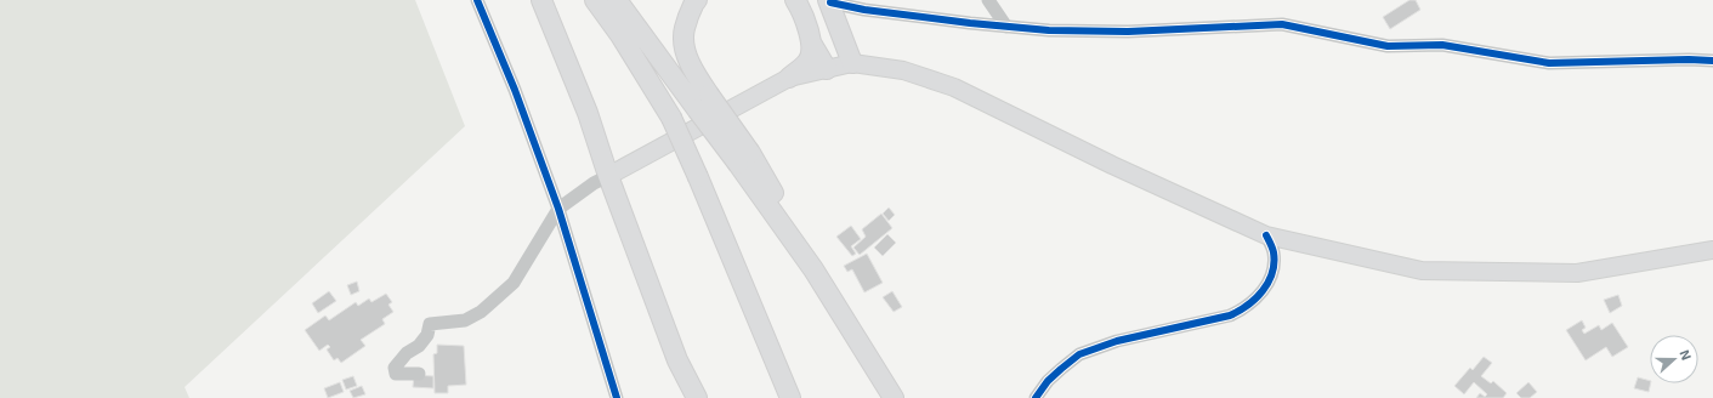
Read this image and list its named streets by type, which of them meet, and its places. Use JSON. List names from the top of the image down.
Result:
{
  "north": "right"
}
